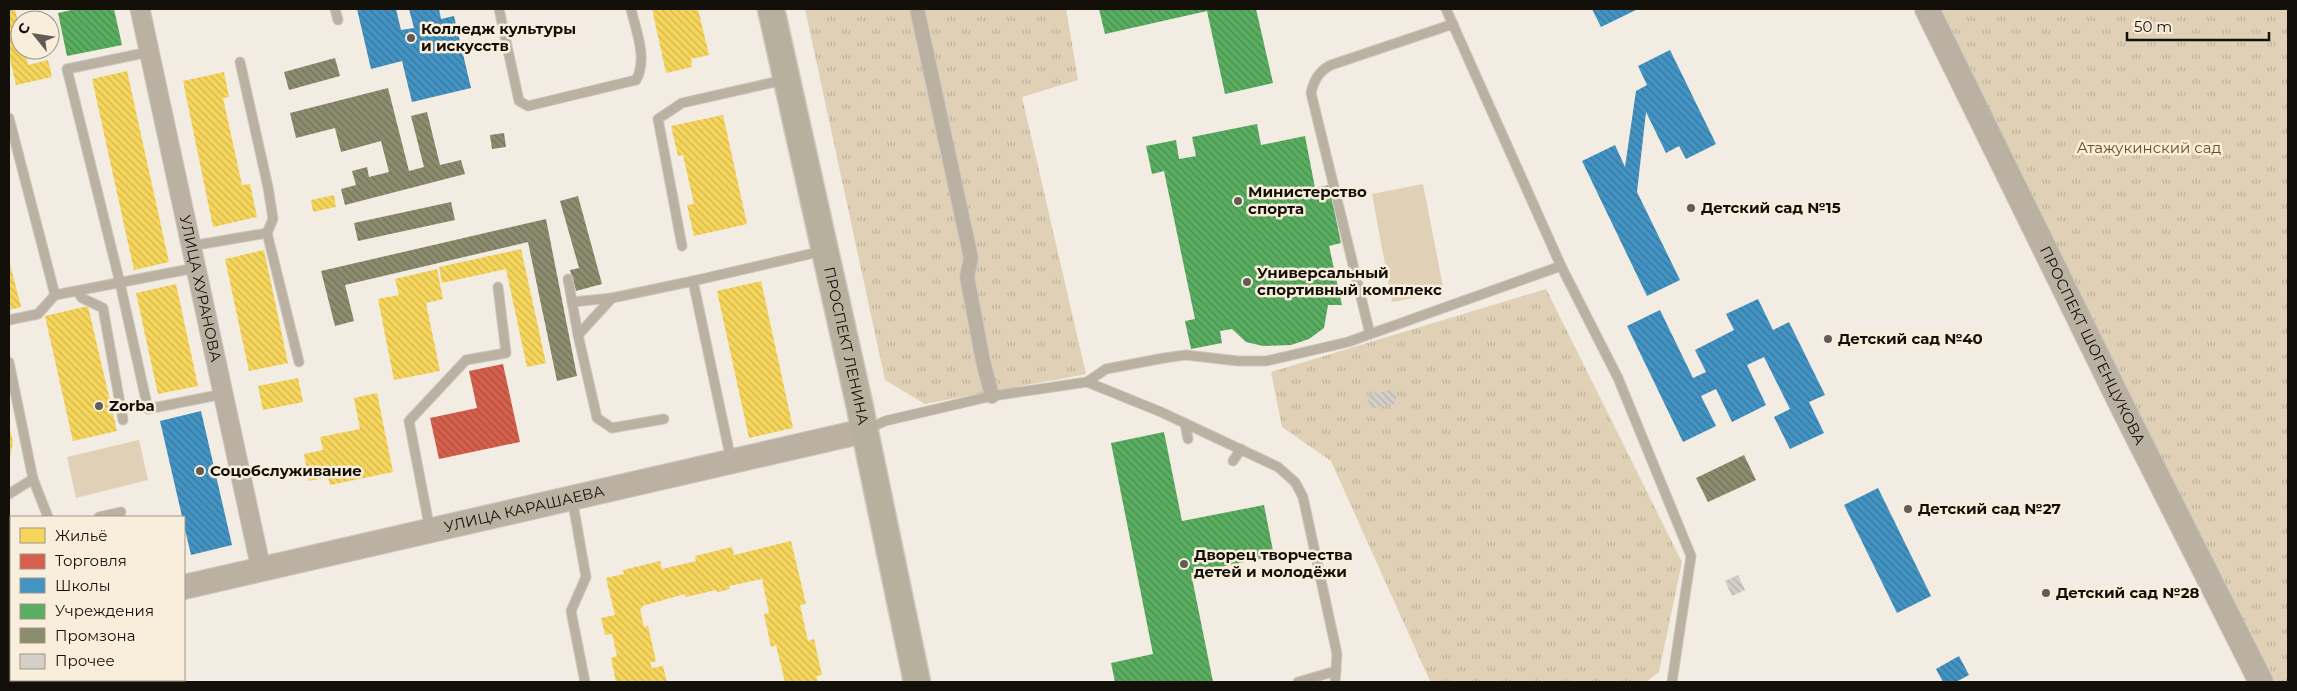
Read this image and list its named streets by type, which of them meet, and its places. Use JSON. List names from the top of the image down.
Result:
{
  "streets": {
    "main road": ["ПРОСПЕКТ ЛЕНИНА"],
    "street": ["УЛИЦА ХУРАНОВА", "ПРОСПЕКТ ШОГЕНЦУКОВА", "УЛИЦА КАРАШАЕВА"]
  },
  "crossings": [
    ["УЛИЦА ХУРАНОВА", "УЛИЦА КАРАШАЕВА"],
    ["ПРОСПЕКТ ЛЕНИНА", "УЛИЦА КАРАШАЕВА"]
  ],
  "parks": ["Атажукинский сад"],
  "places": [
    "Колледж культуры и искусств",
    "Министерство спорта",
    "Детский сад №15",
    "Универсальный спортивный комплекс",
    "Детский сад №40",
    "Zorba",
    "Соцобслуживание",
    "Детский сад №27",
    "Дворец творчества детей и молодёжи",
    "Детский сад №28"
  ],
  "legend": [
    "Жильё",
    "Торговля",
    "Школы",
    "Учреждения",
    "Промзона",
    "Прочее"
  ],
  "scale_bar": "50 m",
  "north": "top left"
}
